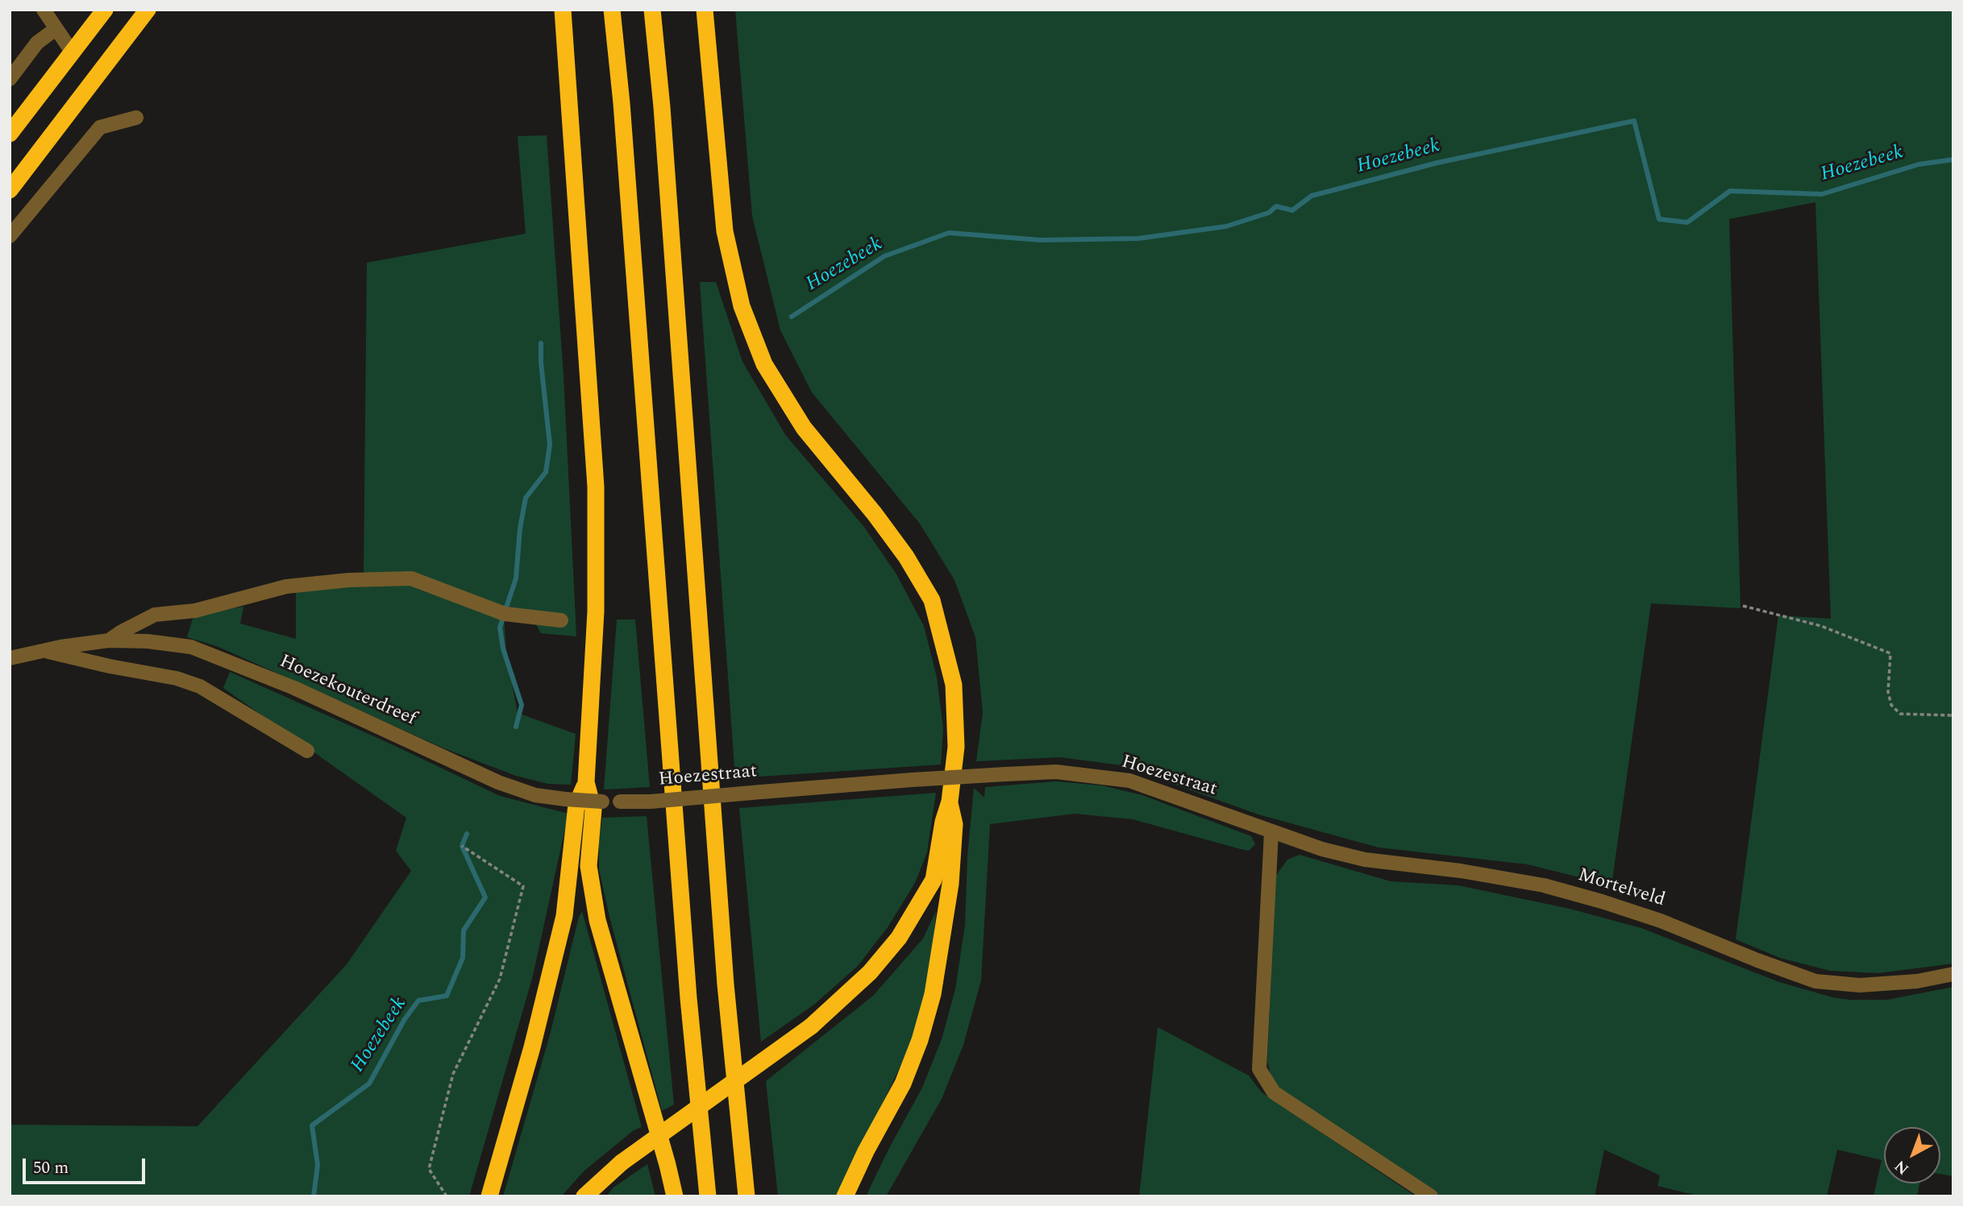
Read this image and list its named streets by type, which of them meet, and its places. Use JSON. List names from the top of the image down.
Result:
{
  "streets": {
    "street": ["Hoezekouterdreef", "Hoezestraat", "Mortelveld"]
  },
  "crossings": [
    ["Hoezekouterdreef", "Hoezestraat"],
    ["Hoezestraat", "Mortelveld"]
  ],
  "water": ["Hoezebeek"],
  "scale_bar": "50 m",
  "north": "bottom left"
}
